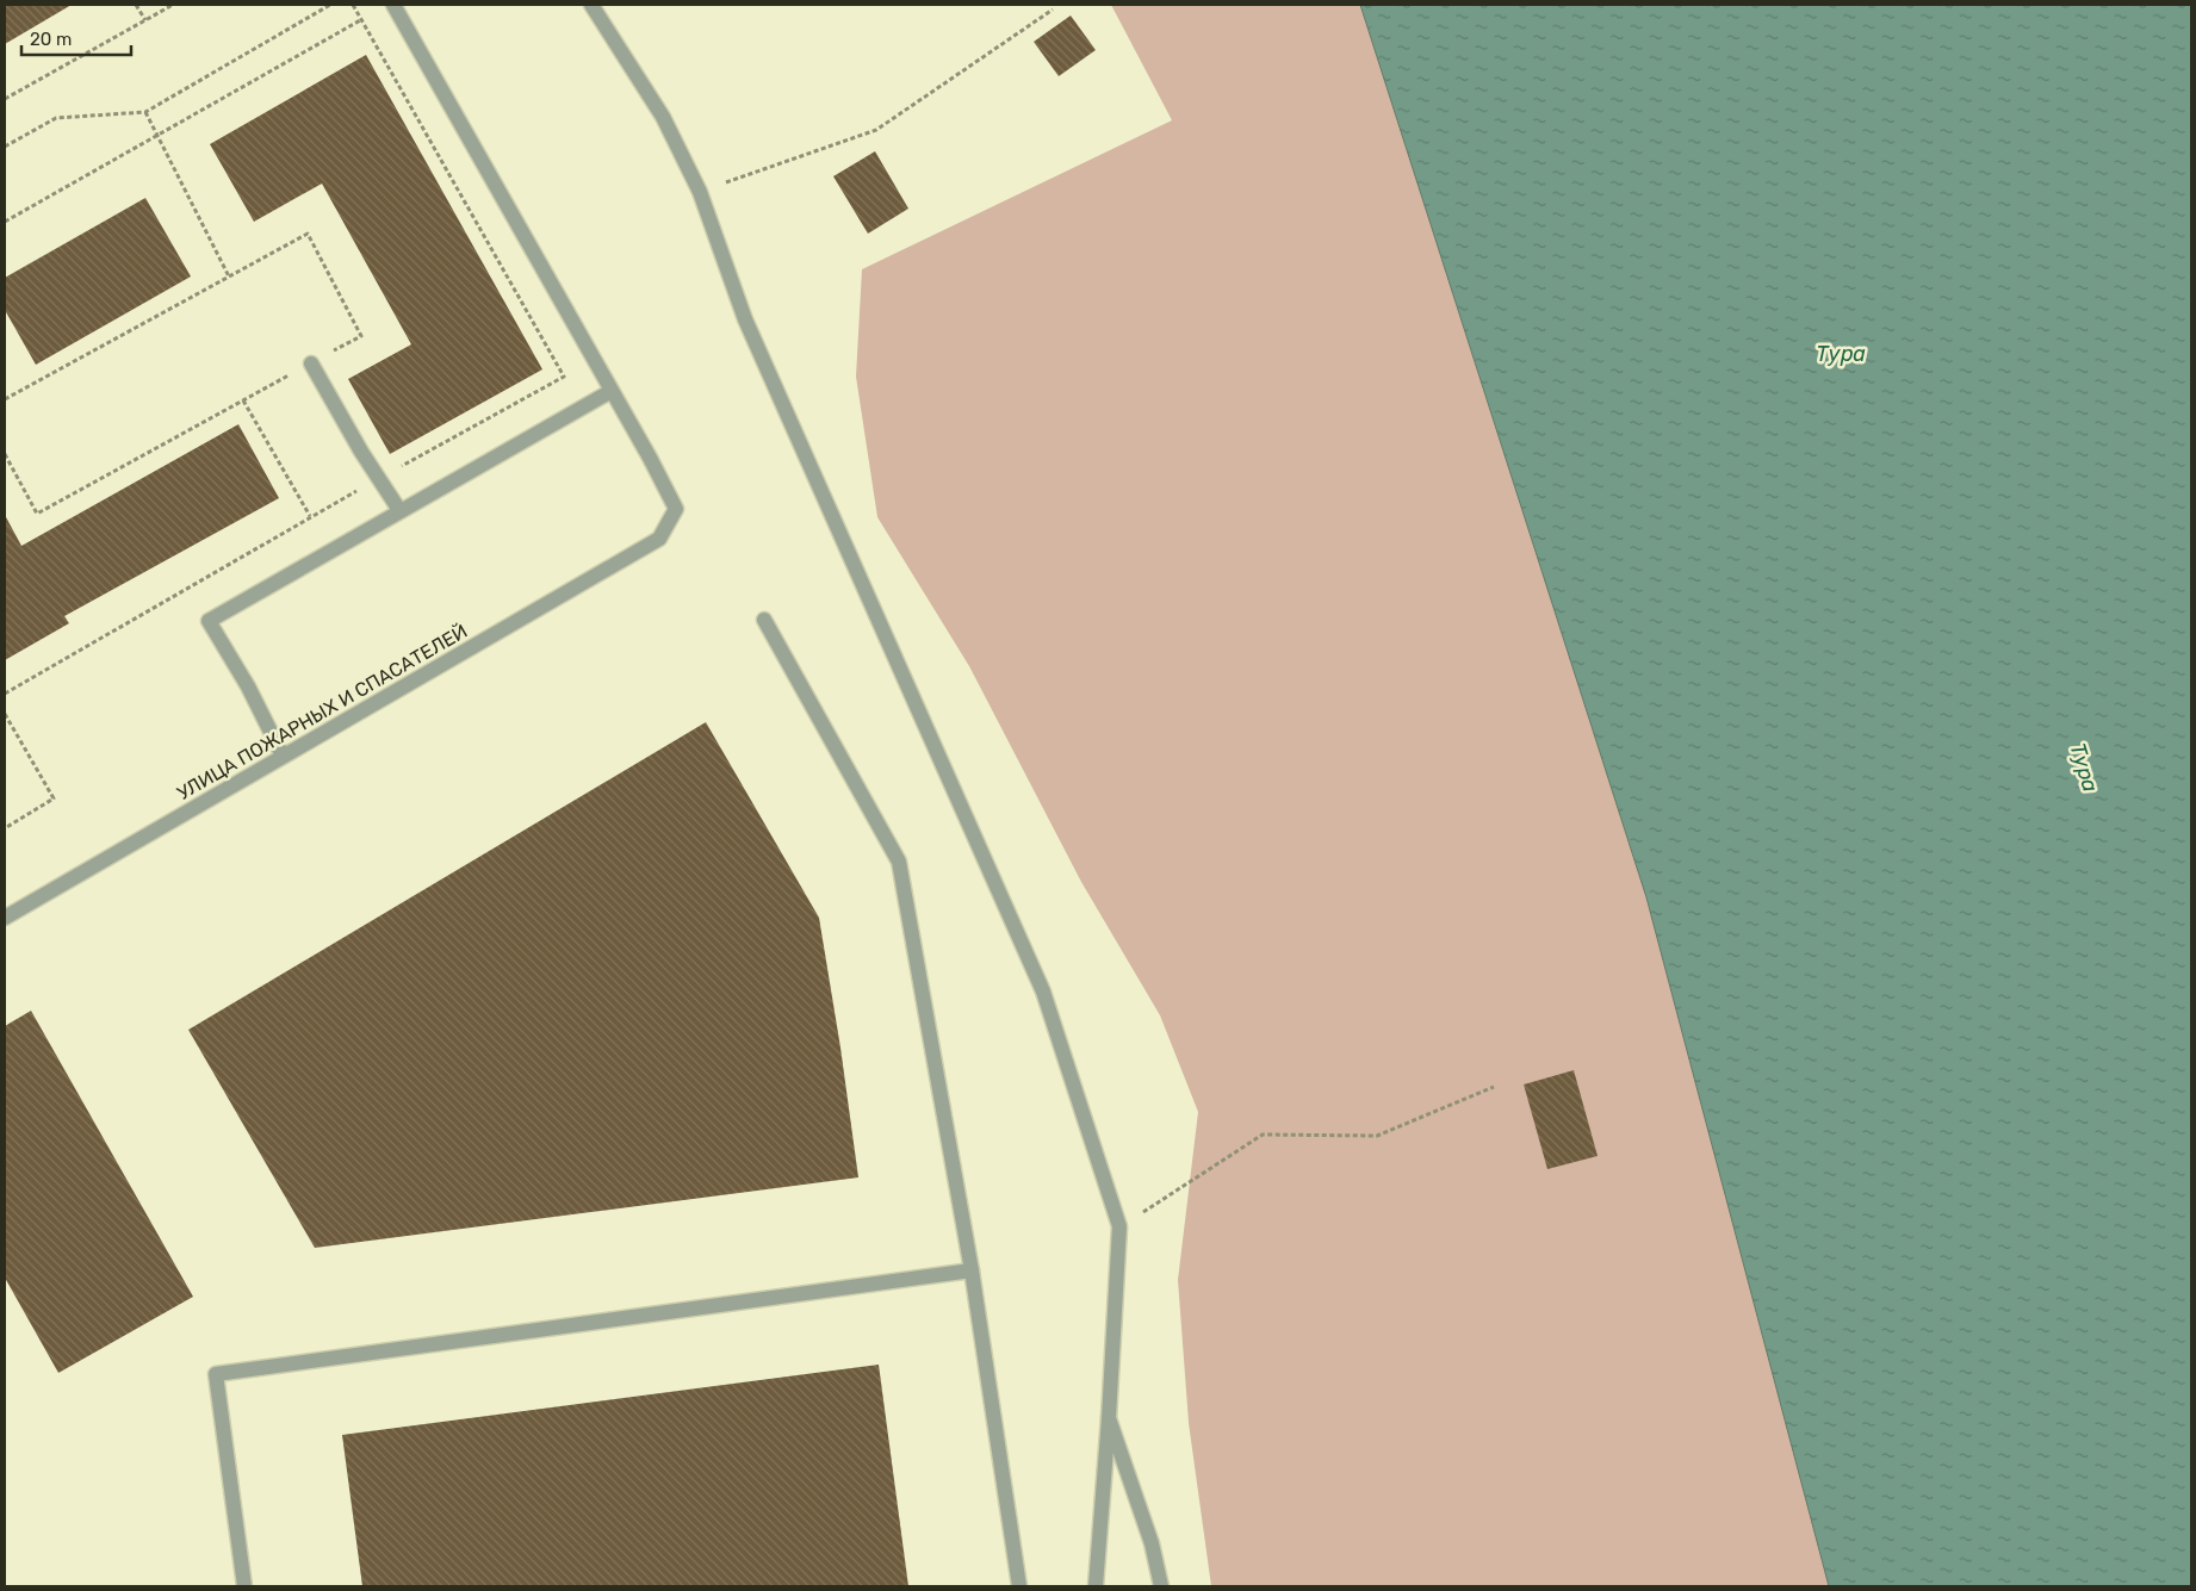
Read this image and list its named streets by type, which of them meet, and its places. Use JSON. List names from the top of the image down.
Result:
{
  "streets": {
    "street": ["УЛИЦА ПОЖАРНЫХ И СПАСАТЕЛЕЙ"]
  },
  "water": ["Тура"],
  "scale_bar": "20 m"
}
